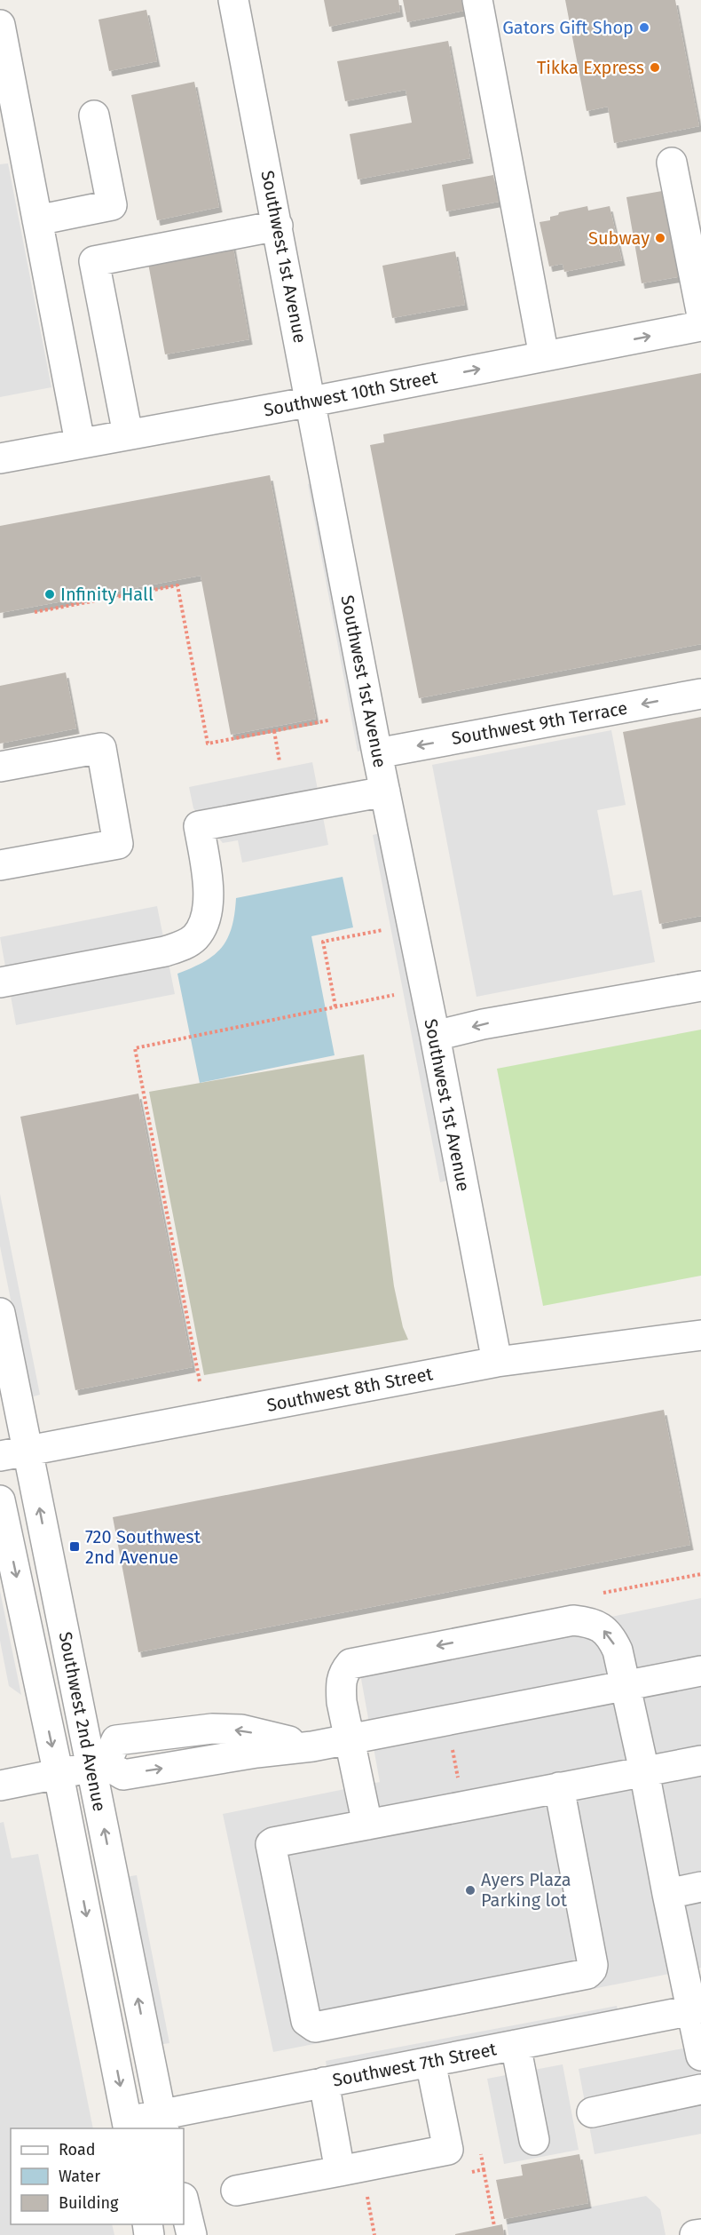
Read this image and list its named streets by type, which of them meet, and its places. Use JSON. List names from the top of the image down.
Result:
{
  "streets": {
    "street": [
      "Southwest 1st Avenue",
      "Southwest 10th Street",
      "Southwest 9th Terrace",
      "Southwest 8th Street",
      "Southwest 2nd Avenue",
      "Southwest 7th Street"
    ]
  },
  "crossings": [
    ["Southwest 1st Avenue", "Southwest 10th Street"],
    ["Southwest 1st Avenue", "Southwest 9th Terrace"],
    ["Southwest 1st Avenue", "Southwest 8th Street"],
    ["Southwest 8th Street", "Southwest 2nd Avenue"],
    ["Southwest 2nd Avenue", "Southwest 7th Street"]
  ],
  "one_way": ["Southwest 10th Street", "Southwest 9th Terrace"],
  "places": {
    "other": [
      "Gators Gift Shop",
      "Tikka Express",
      "Subway",
      "Infinity Hall",
      "Ayers Plaza Parking lot"
    ],
    "transit": ["720 Southwest 2nd Avenue"]
  },
  "legend": ["Road", "Water", "Building"]
}
